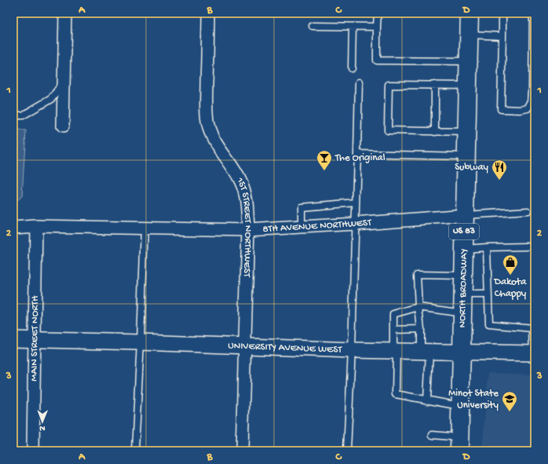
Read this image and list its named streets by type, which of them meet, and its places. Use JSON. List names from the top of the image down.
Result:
{
  "streets": {
    "main road": ["US 83", "NORTH BROADWAY"],
    "street": [
      "8TH AVENUE NORTHWEST",
      "1ST STREET NORTHWEST",
      "MAIN STREET NORTH",
      "UNIVERSITY AVENUE WEST"
    ]
  },
  "crossings": [
    ["8TH AVENUE NORTHWEST", "1ST STREET NORTHWEST"],
    ["8TH AVENUE NORTHWEST", "NORTH BROADWAY"],
    ["8TH AVENUE NORTHWEST", "MAIN STREET NORTH"],
    ["1ST STREET NORTHWEST", "UNIVERSITY AVENUE WEST"],
    ["NORTH BROADWAY", "UNIVERSITY AVENUE WEST"],
    ["MAIN STREET NORTH", "UNIVERSITY AVENUE WEST"]
  ],
  "places": {
    "bar": ["The Original"],
    "restaurant": ["Subway"],
    "shop": ["Dakota Chappy"],
    "school or university": ["Minot State University"]
  },
  "north": "bottom",
  "grid": {
    "columns": [
      "A",
      "B",
      "C",
      "D"
    ],
    "rows": ["1", "2", "3"]
  }
}
